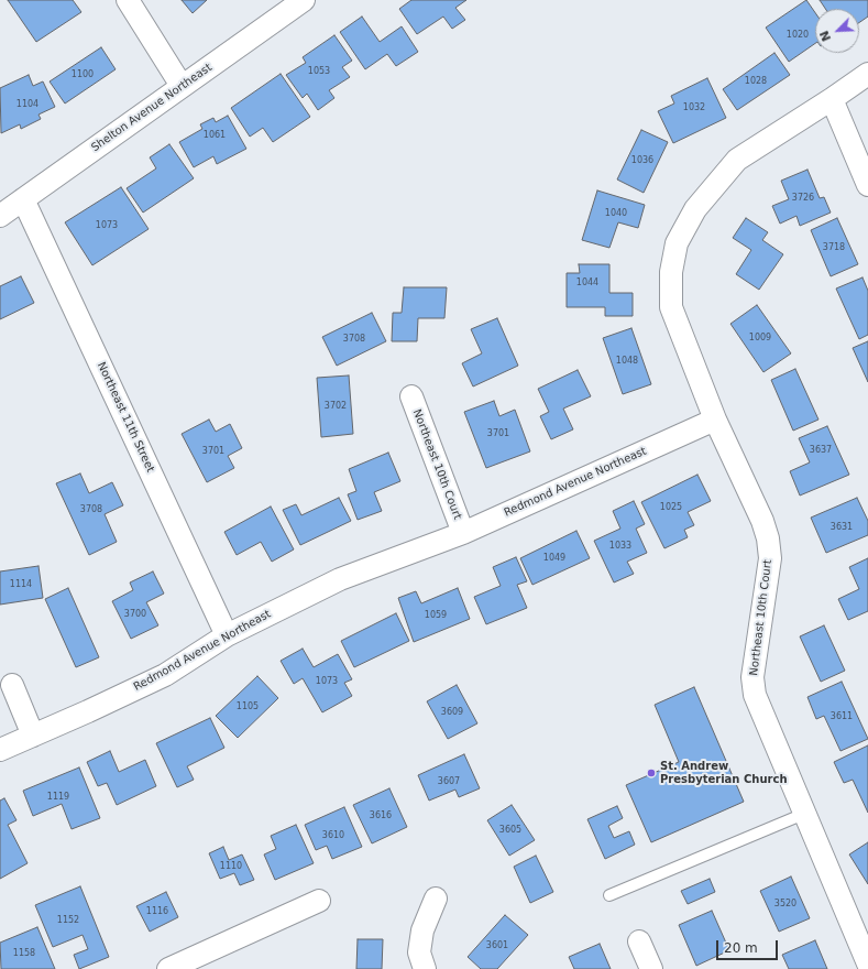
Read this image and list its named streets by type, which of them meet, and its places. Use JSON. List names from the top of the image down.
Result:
{
  "streets": {
    "street": [
      "Shelton Avenue Northeast",
      "Northeast 11th Street",
      "Northeast 10th Court",
      "Redmond Avenue Northeast"
    ]
  },
  "crossings": [
    ["Shelton Avenue Northeast", "Northeast 11th Street"],
    ["Northeast 11th Street", "Redmond Avenue Northeast"],
    ["Northeast 10th Court", "Redmond Avenue Northeast"]
  ],
  "places": ["St. Andrew Presbyterian Church"],
  "house_numbers": [
    "1020",
    "1053",
    "1100",
    "1028",
    "1104",
    "1032",
    "1061",
    "1036",
    "3726",
    "1040",
    "1073",
    "3718",
    "1044",
    "1009",
    "3708",
    "1048",
    "3702",
    "3701",
    "3637",
    "3701",
    "1025",
    "3708",
    "3631",
    "1033",
    "1049",
    "1114",
    "3700",
    "1059",
    "1073",
    "1105",
    "3609",
    "3611",
    "3607",
    "1119",
    "3616",
    "3605",
    "3610",
    "1110",
    "3520",
    "1116",
    "1152",
    "3601",
    "1158"
  ],
  "scale_bar": "20 m",
  "north": "bottom left"
}
